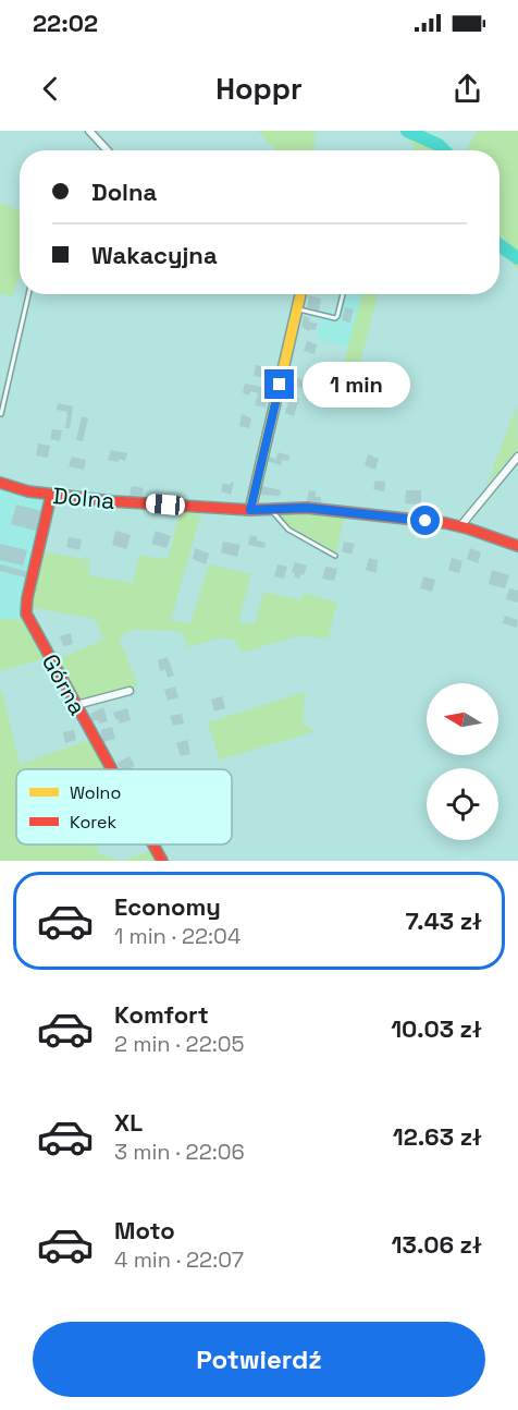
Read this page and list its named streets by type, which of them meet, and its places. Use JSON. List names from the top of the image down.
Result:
{
  "streets": {
    "street": ["Dolna", "Górna"]
  },
  "crossings": [
    ["Dolna", "Górna"]
  ],
  "legend": ["Wolno", "Korek"],
  "north": "left",
  "page": {
    "status": "22:02",
    "header": "Hoppr",
    "banner": ["Dolna", "Wakacyjna"],
    "bubble": "1 min",
    "list": [
      {
        "name": "Economy",
        "note": "1 min · 22:04",
        "value": "7.43 zł"
      },
      {
        "name": "Komfort",
        "note": "2 min · 22:05",
        "value": "10.03 zł"
      },
      {
        "name": "XL",
        "note": "3 min · 22:06",
        "value": "12.63 zł"
      },
      {
        "name": "Moto",
        "note": "4 min · 22:07",
        "value": "13.06 zł"
      }
    ],
    "buttons": "Potwierdź"
  }
}
